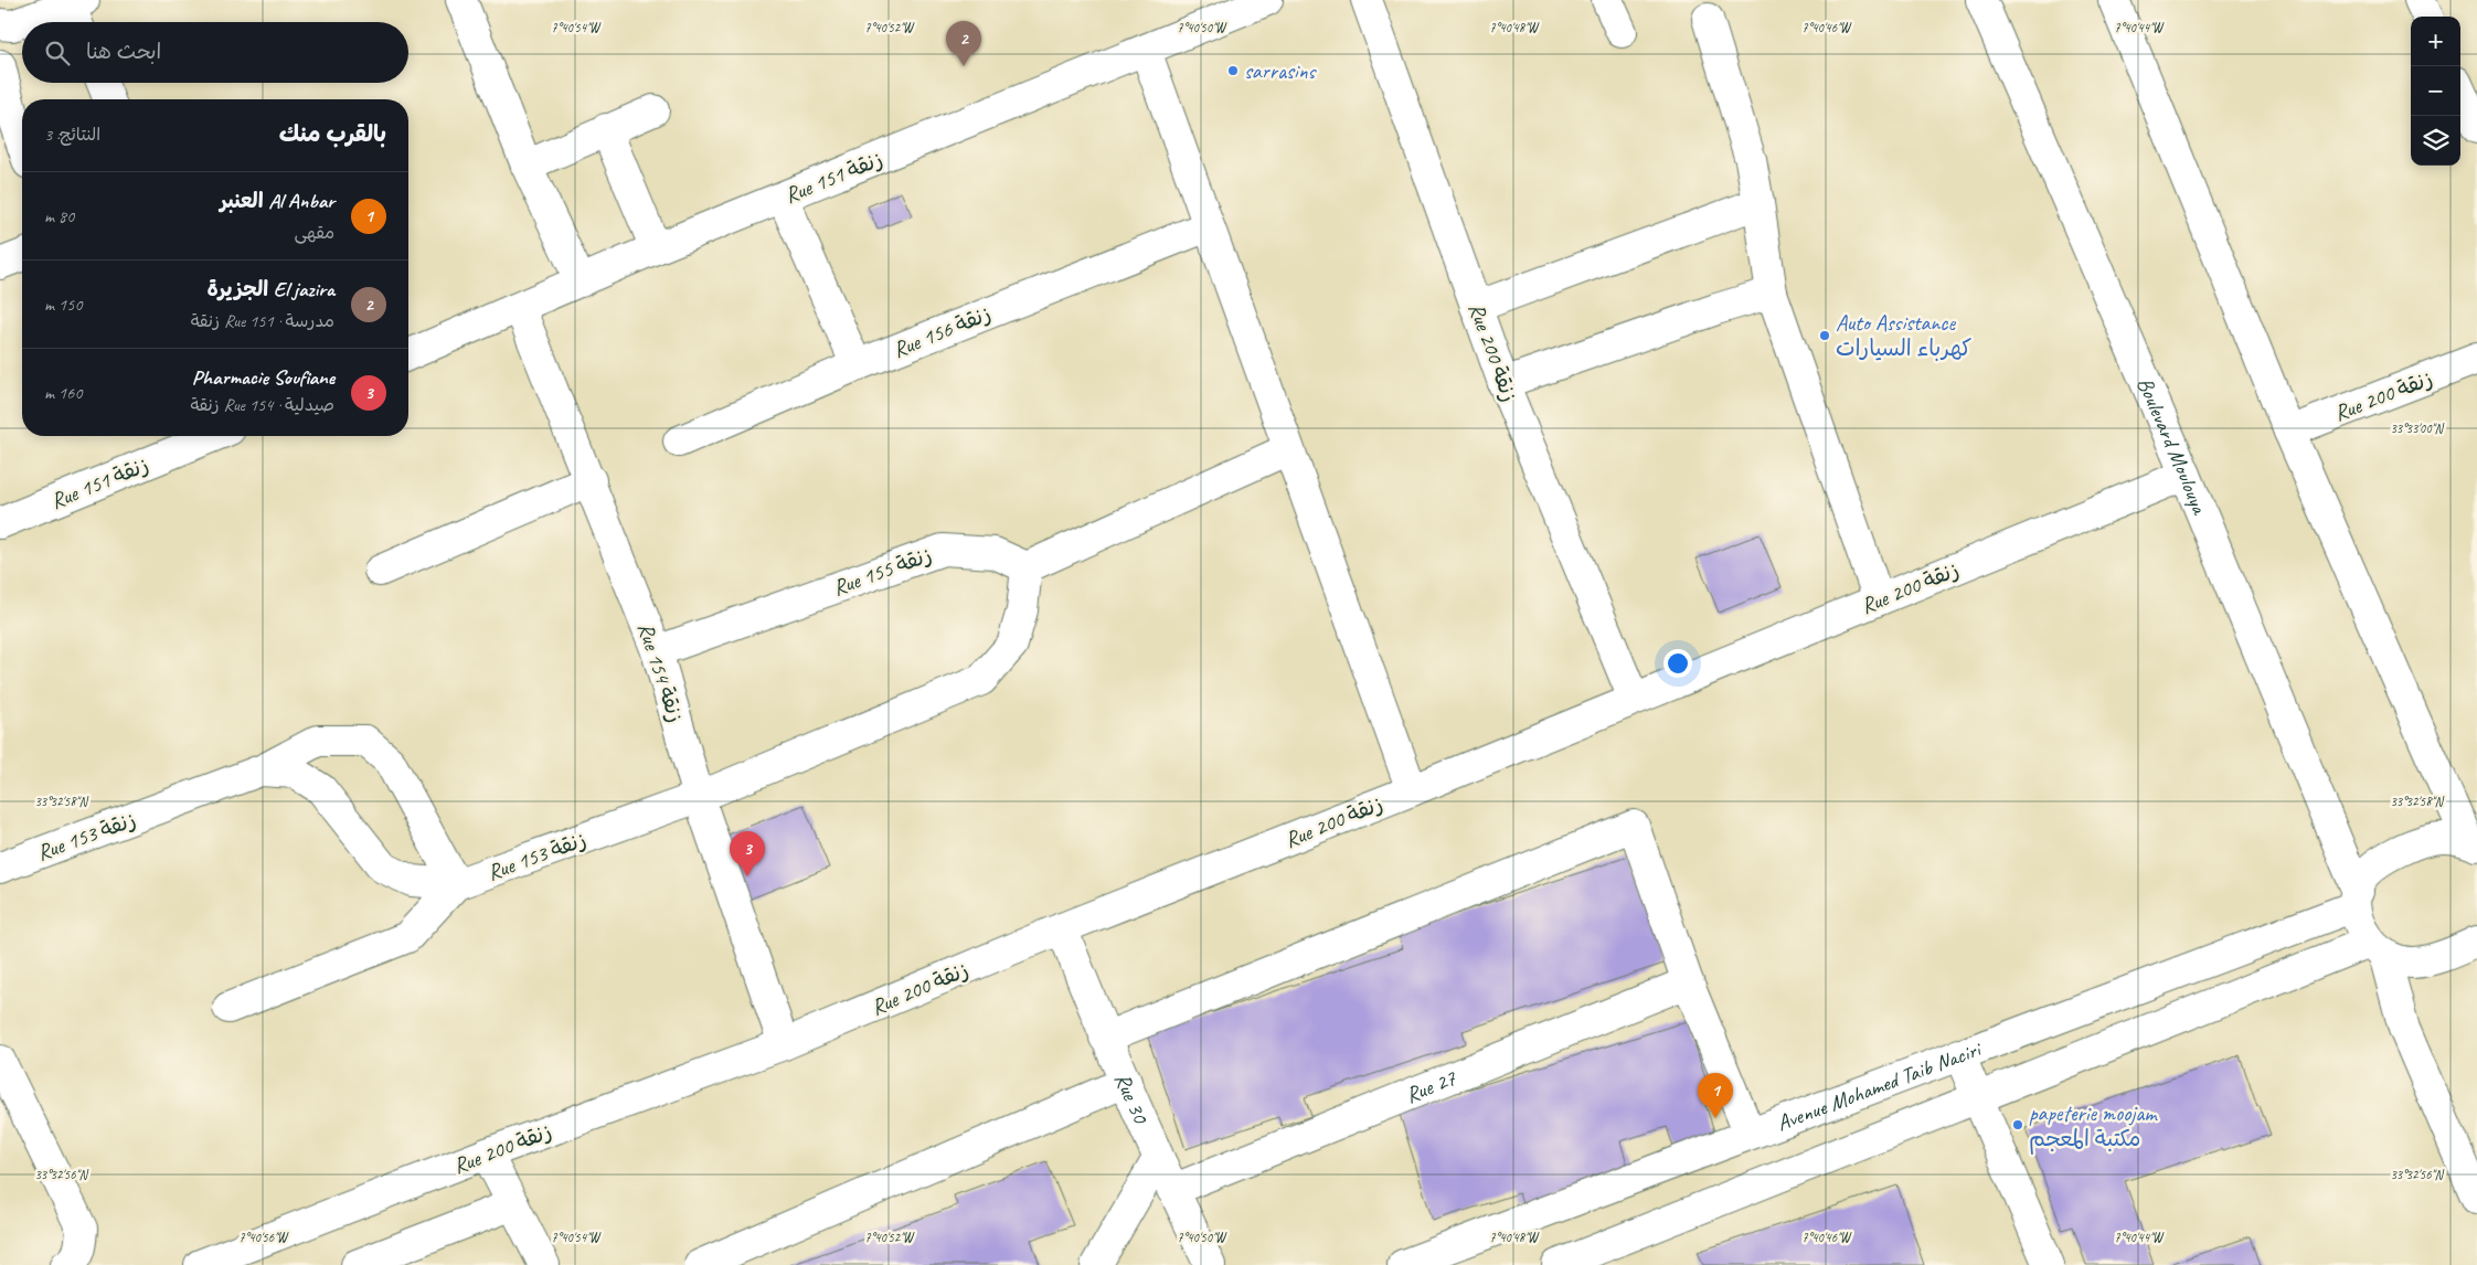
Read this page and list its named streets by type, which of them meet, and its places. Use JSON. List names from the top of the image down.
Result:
{
  "streets": {
    "street": [
      "Rue 151 زنقة",
      "Rue 156 زنقة",
      "Rue 200 زنقة",
      "Boulevard Moulouya",
      "Rue 155 زنقة",
      "Rue 154 زنقة",
      "Rue 153 زنقة",
      "Avenue Mohamed Taib Naciri",
      "Rue 27",
      "Rue 30"
    ]
  },
  "crossings": [
    ["Rue 151 زنقة", "Rue 154 زنقة"],
    ["Rue 200 زنقة", "Boulevard Moulouya"],
    ["Rue 200 زنقة", "Rue 154 زنقة"],
    ["Rue 200 زنقة", "Rue 30"],
    ["Boulevard Moulouya", "Avenue Mohamed Taib Naciri"],
    ["Rue 155 زنقة", "Rue 154 زنقة"],
    ["Rue 155 زنقة", "Rue 153 زنقة"],
    ["Rue 154 زنقة", "Rue 153 زنقة"],
    ["Rue 27", "Rue 30"]
  ],
  "places": ["sarrasins", "Auto Assistance كهرباء السيارات", "papeterie moojam مكتبة المعجم"],
  "page": {
    "map_buttons": ["+", "−"],
    "pins": ["2", "3", "1"],
    "search": "ابحث هنا",
    "heading": ["بالقرب منك", "النتائج: 3"],
    "list": [
      {
        "mark": "1",
        "name": "Al Anbar العنبر",
        "note": "مقهى",
        "value": "80 m"
      },
      {
        "mark": "2",
        "name": "El jazira الجزيرة",
        "note": "مدرسة · Rue 151 زنقة",
        "value": "150 m"
      },
      {
        "mark": "3",
        "name": "Pharmacie Soufiane",
        "note": "صيدلية · Rue 154 زنقة",
        "value": "160 m"
      }
    ]
  },
  "coordinates": [
    "7°40'54\"W",
    "7°40'52\"W",
    "7°40'50\"W",
    "7°40'48\"W",
    "7°40'46\"W",
    "7°40'44\"W",
    "33°33'00\"N",
    "33°32'58\"N",
    "33°32'56\"N",
    "7°40'56\"W"
  ]
}
